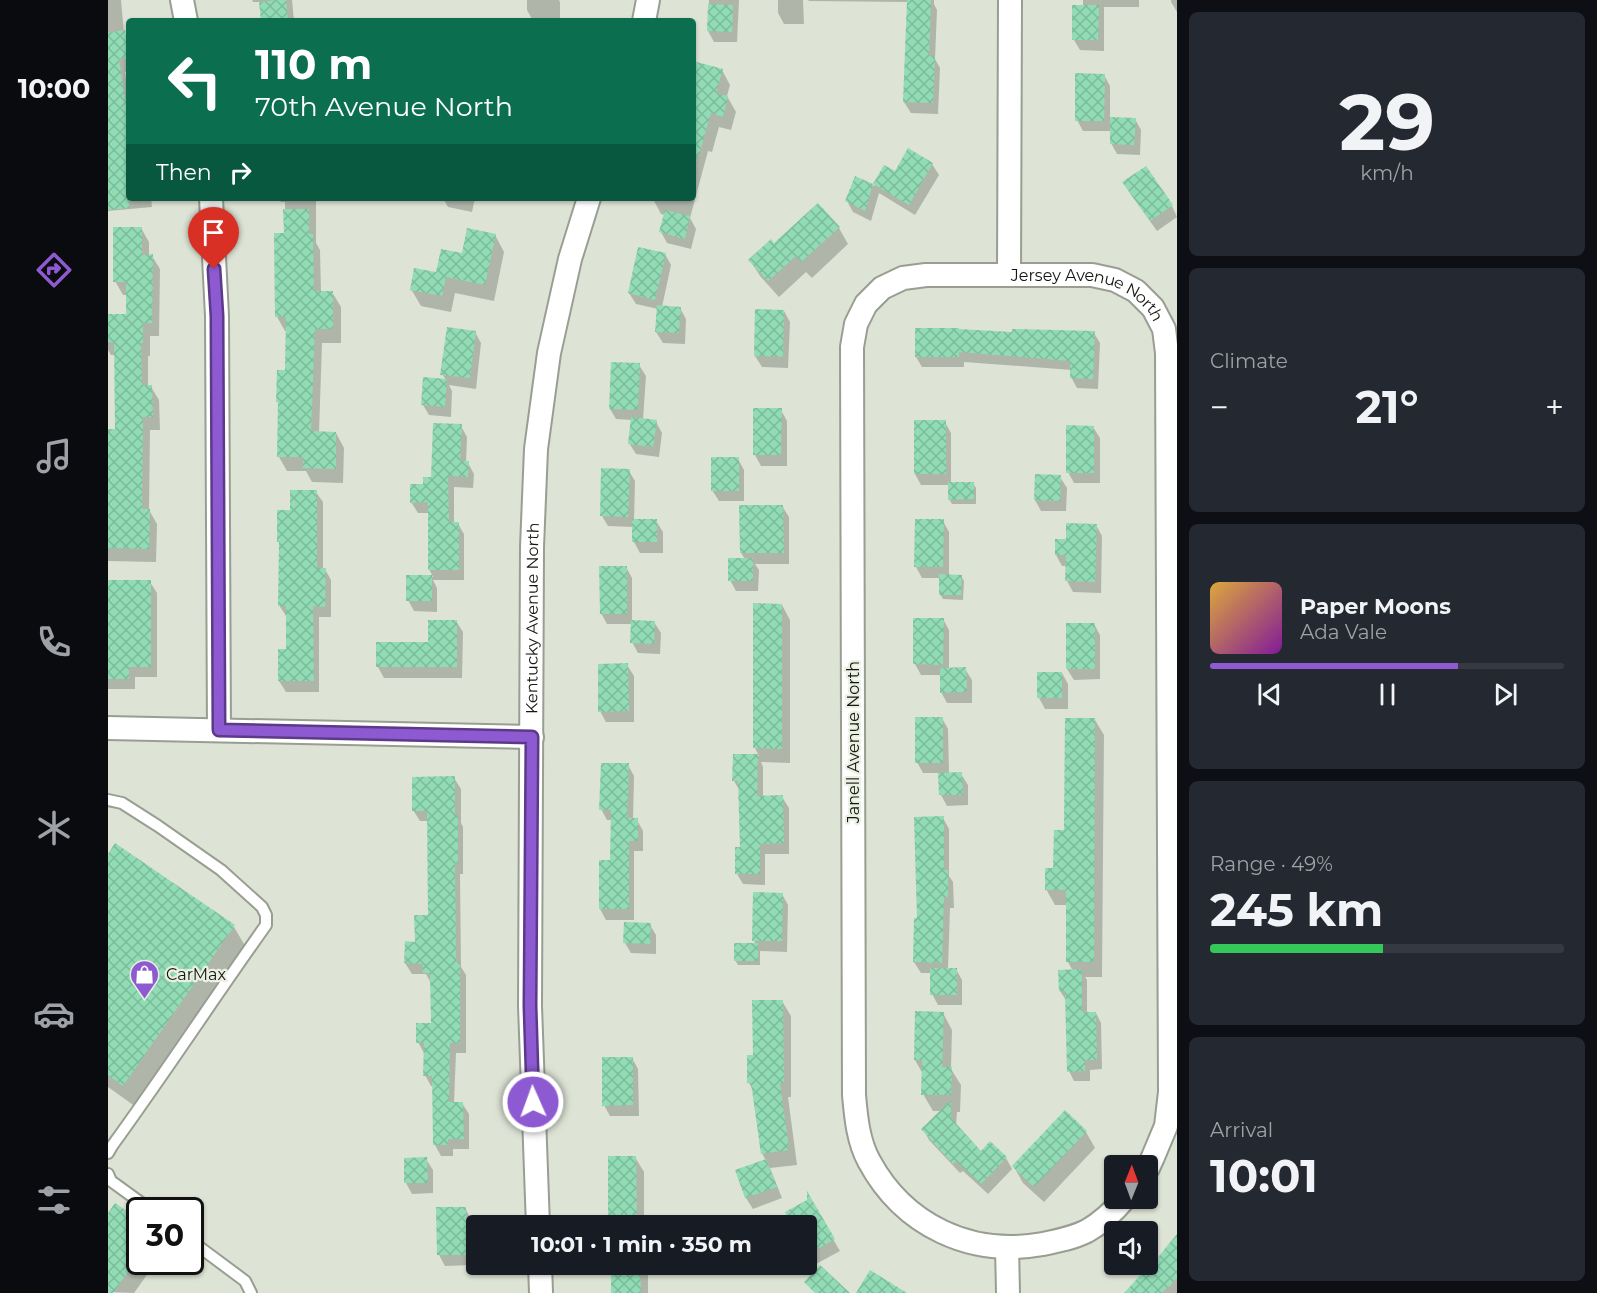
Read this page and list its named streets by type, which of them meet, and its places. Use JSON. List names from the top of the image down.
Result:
{
  "streets": {
    "street": ["Jersey Avenue North", "Kentucky Avenue North", "Janell Avenue North"]
  },
  "crossings": [
    ["Jersey Avenue North", "Janell Avenue North"]
  ],
  "places": {
    "shop": ["CarMax"]
  },
  "north": "top",
  "page": {
    "tabs": "10:00",
    "tile": [
      ["29", "km/h"],
      "Climate",
      ["Range · 49%", "245 km"],
      ["Arrival", "10:01"]
    ],
    "turn": ["110 m", "70th Avenue North"],
    "then": "Then",
    "heat": ["−", "21°", "+"],
    "song": ["Paper Moons", "Ada Vale"],
    "limit": "30",
    "trip": "10:01 · 1 min · 350 m"
  }
}
